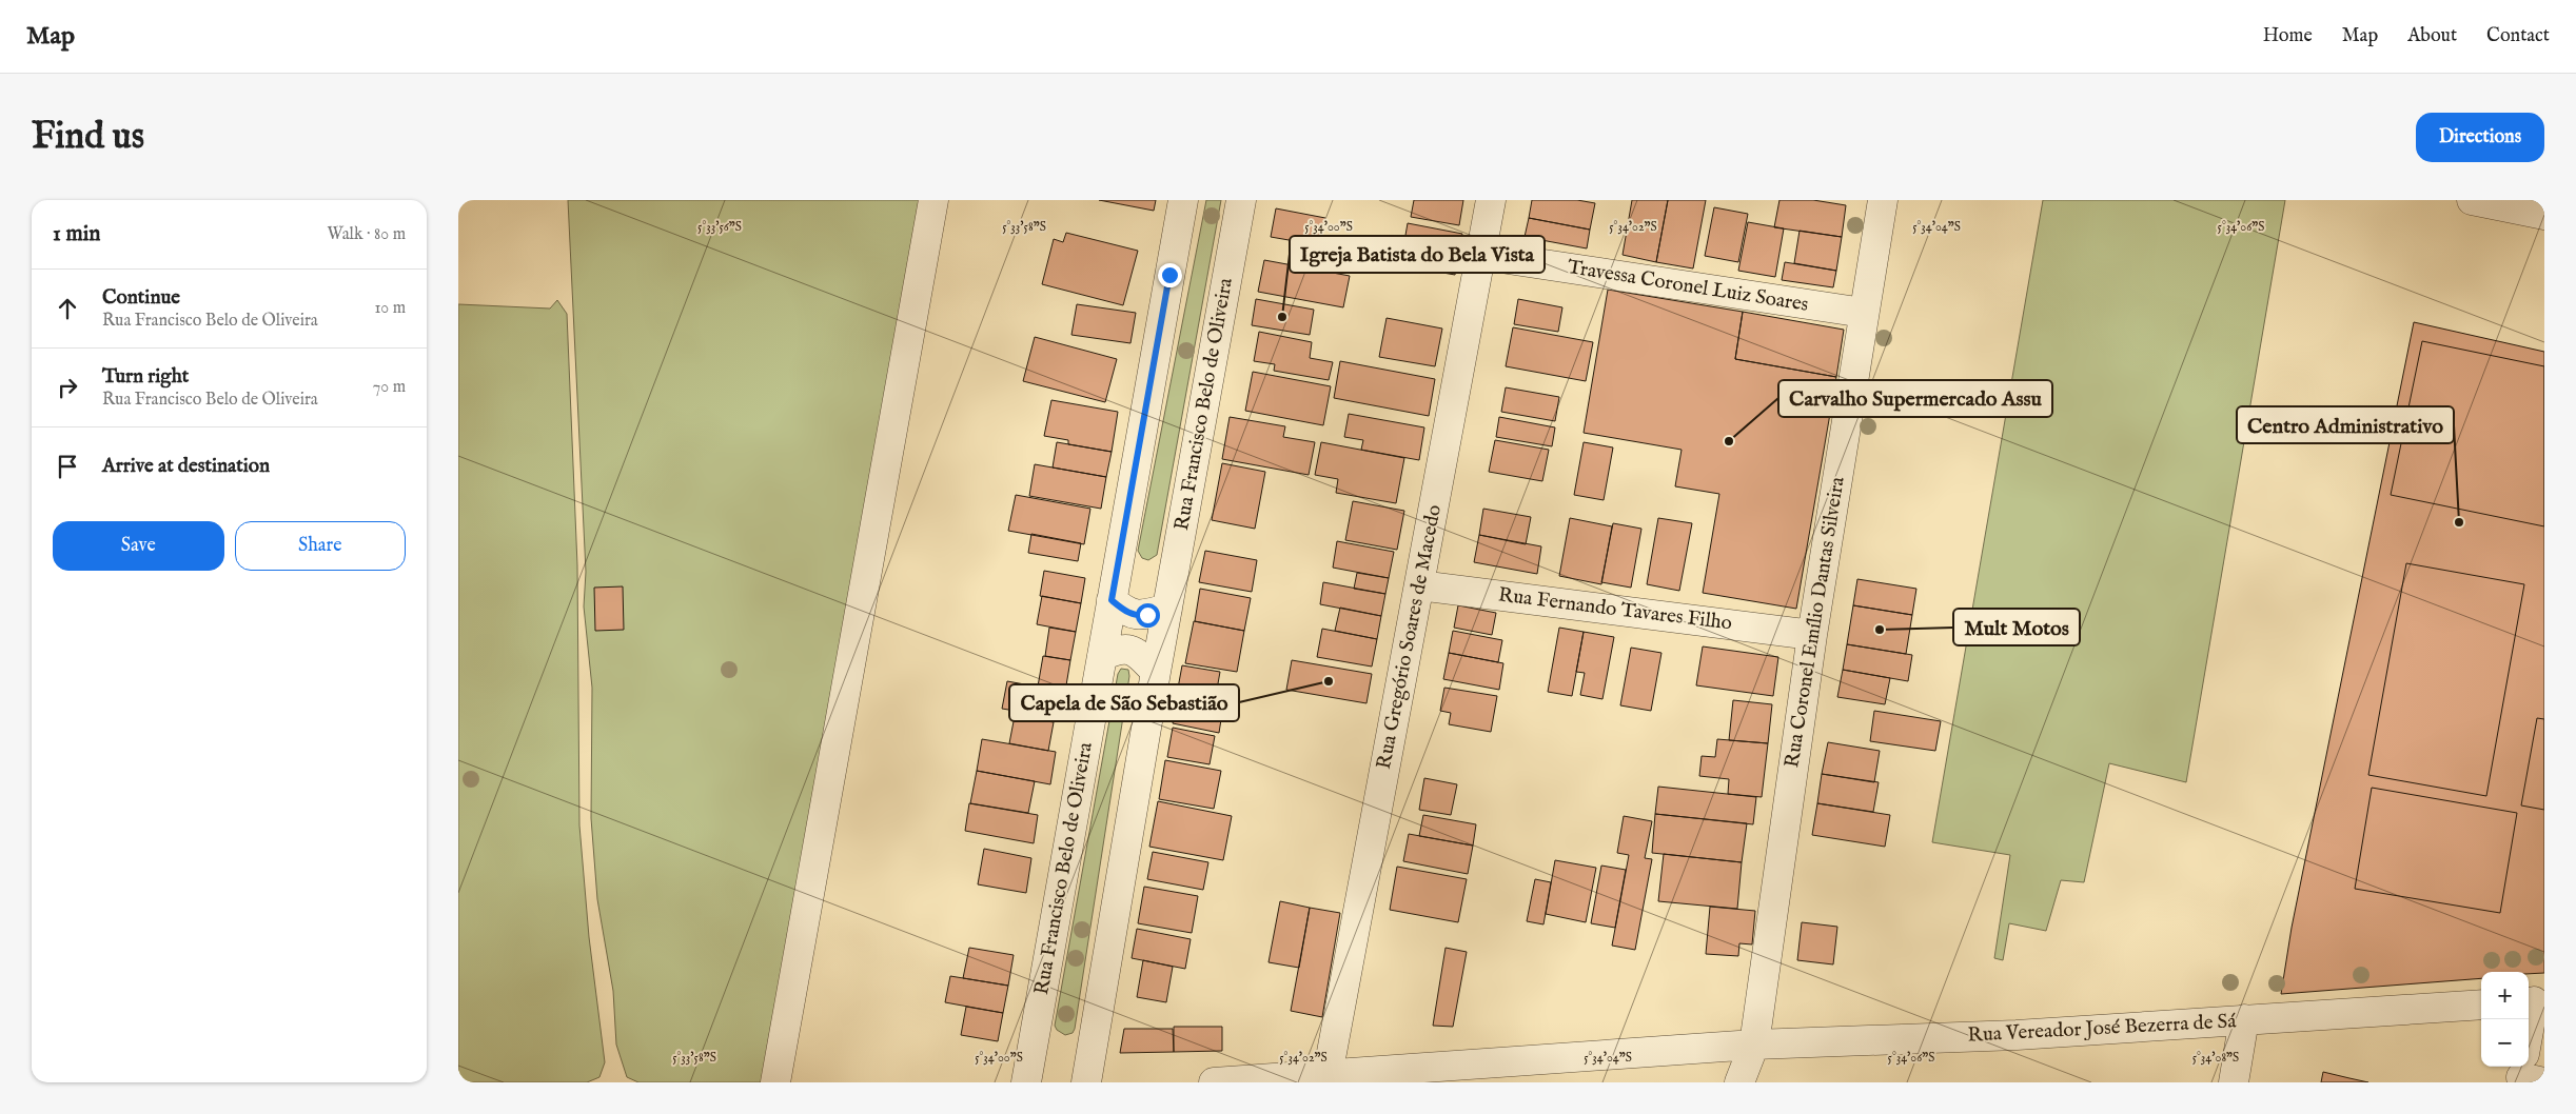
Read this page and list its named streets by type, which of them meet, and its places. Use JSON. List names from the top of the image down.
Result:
{
  "streets": {
    "street": [
      "Travessa Coronel Luiz Soares",
      "Rua Francisco Belo de Oliveira",
      "Rua Fernando Tavares Filho",
      "Rua Coronel Emílio Dantas Silveira",
      "Rua Gregório Soares de Macedo",
      "Rua Vereador José Bezerra de Sá"
    ]
  },
  "crossings": [
    ["Travessa Coronel Luiz Soares", "Rua Coronel Emílio Dantas Silveira"],
    ["Travessa Coronel Luiz Soares", "Rua Gregório Soares de Macedo"],
    ["Rua Fernando Tavares Filho", "Rua Coronel Emílio Dantas Silveira"],
    ["Rua Fernando Tavares Filho", "Rua Gregório Soares de Macedo"],
    ["Rua Coronel Emílio Dantas Silveira", "Rua Vereador José Bezerra de Sá"],
    ["Rua Gregório Soares de Macedo", "Rua Vereador José Bezerra de Sá"]
  ],
  "places": [
    "Igreja Batista do Bela Vista",
    "Carvalho Supermercado Assu",
    "Centro Administrativo",
    "Mult Motos",
    "Capela de São Sebastião"
  ],
  "page": {
    "header": "Map",
    "nav": [
      "Home",
      "Map",
      "About",
      "Contact"
    ],
    "buttons": [
      "Directions",
      ["Save", "Share"]
    ],
    "title": "Find us",
    "heading": ["1 min", "Walk · 80 m"],
    "list": [
      ["Continue", "Rua Francisco Belo de Oliveira", "10 m"],
      ["Turn right", "Rua Francisco Belo de Oliveira", "70 m"],
      "Arrive at destination"
    ],
    "map_buttons": ["+", "−"]
  },
  "coordinates": [
    "5°33'56\"S",
    "5°33'58\"S",
    "5°34'00\"S",
    "5°34'02\"S",
    "5°34'04\"S",
    "5°34'06\"S",
    "5°34'08\"S"
  ]
}
